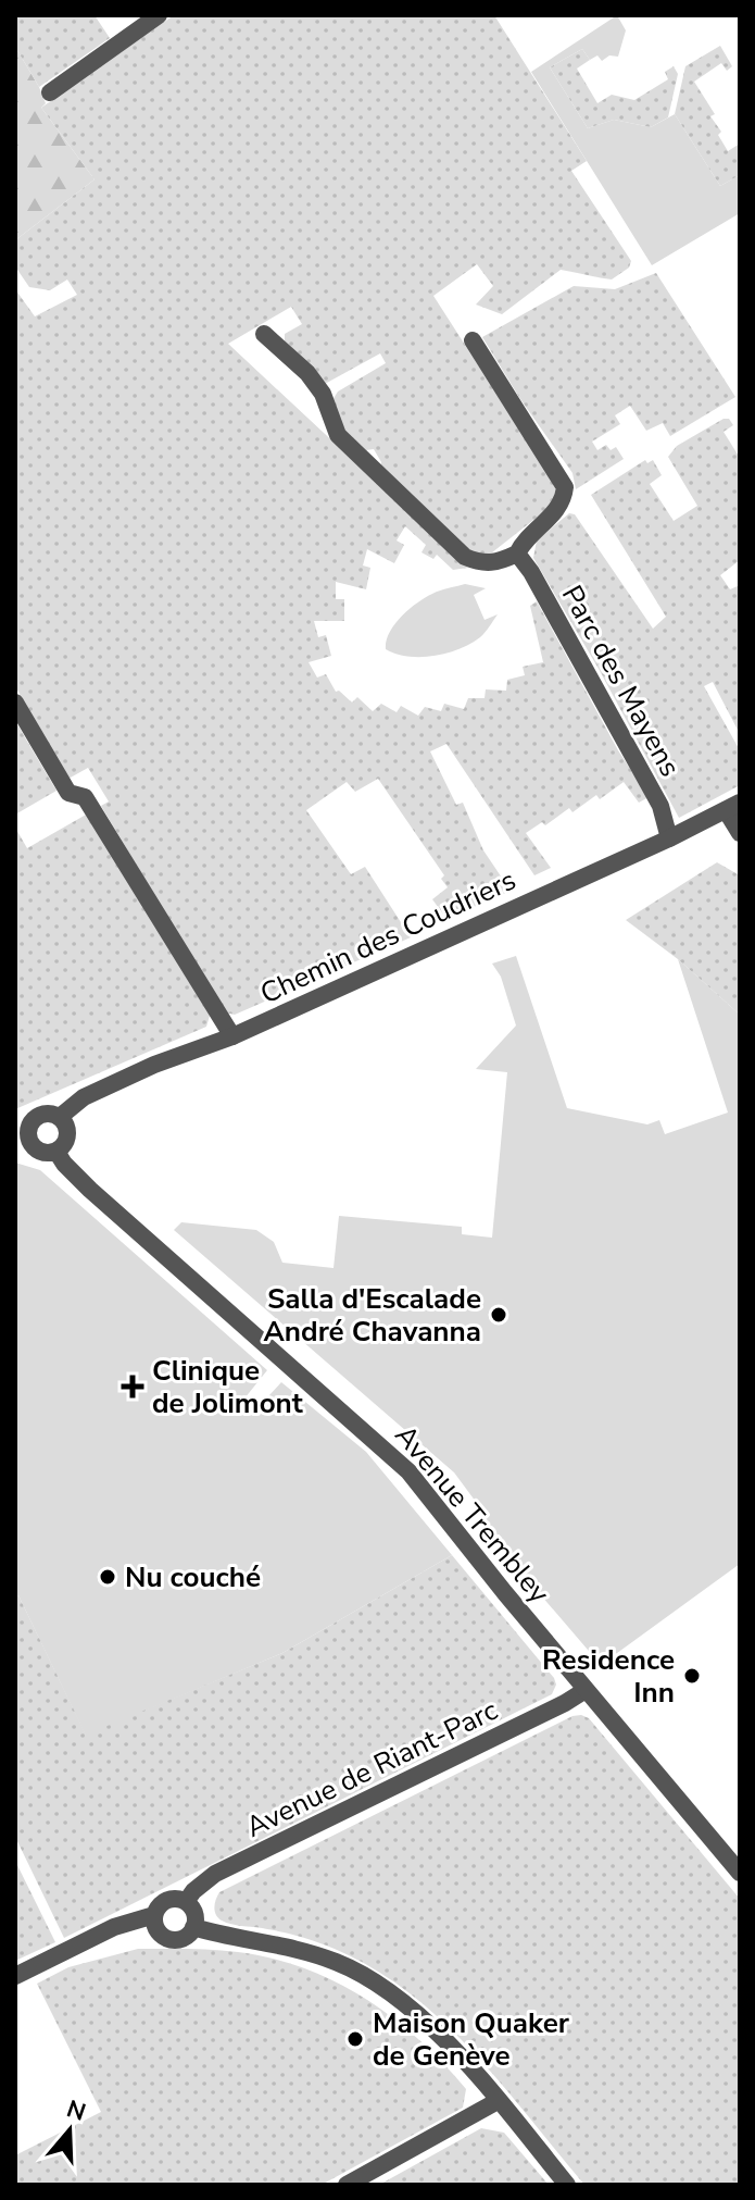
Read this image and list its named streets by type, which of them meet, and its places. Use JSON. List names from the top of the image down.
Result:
{
  "streets": {
    "street": [
      "Parc des Mayens",
      "Chemin des Coudriers",
      "Avenue Trembley",
      "Avenue de Riant-Parc"
    ]
  },
  "crossings": [
    ["Parc des Mayens", "Chemin des Coudriers"],
    ["Chemin des Coudriers", "Avenue Trembley"],
    ["Avenue Trembley", "Avenue de Riant-Parc"]
  ],
  "places": {
    "other": [
      "Salla d'Escalade André Chavanna",
      "Nu couché",
      "Residence Inn",
      "Maison Quaker de Genève"
    ],
    "health": ["Clinique de Jolimont"]
  },
  "north": "top"
}
